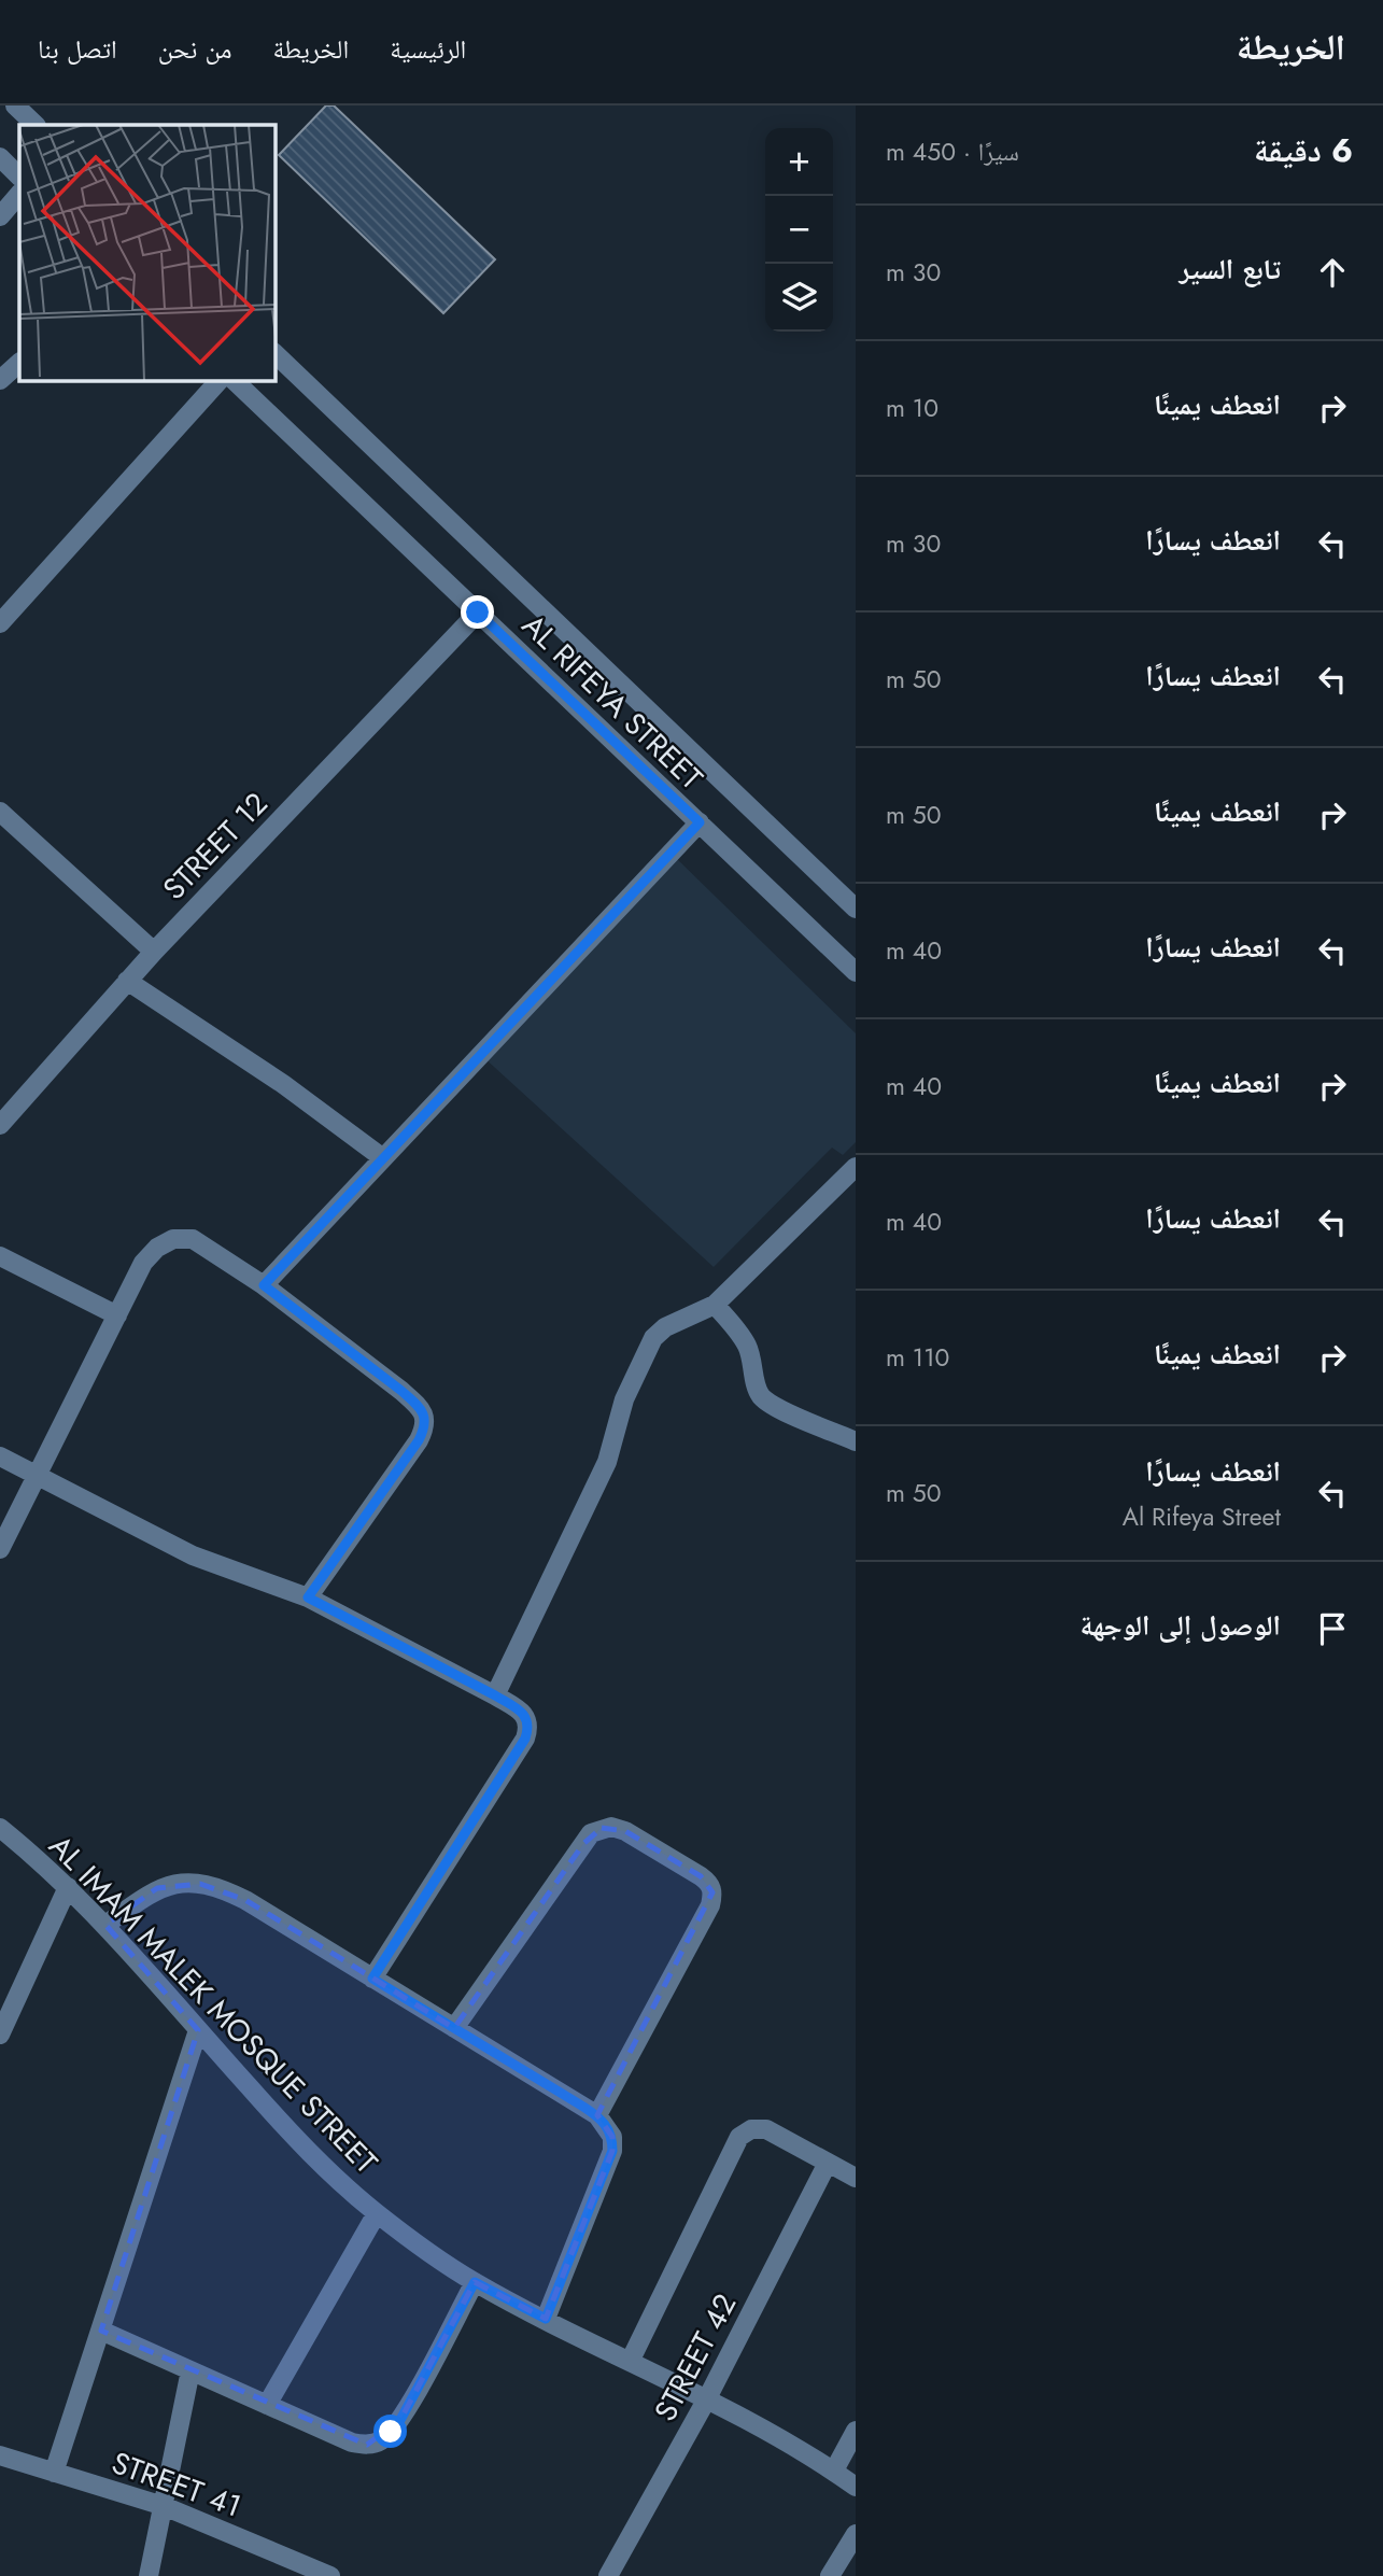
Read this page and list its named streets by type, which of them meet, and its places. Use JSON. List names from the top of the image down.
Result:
{
  "streets": {
    "street": [
      "AL RIFEYA STREET",
      "STREET 12",
      "AL IMAM MALEK MOSQUE STREET",
      "STREET 42",
      "STREET 41"
    ]
  },
  "crossings": [
    ["AL RIFEYA STREET", "STREET 12"],
    ["AL IMAM MALEK MOSQUE STREET", "STREET 42"]
  ],
  "page": {
    "header": "الخريطة",
    "nav": [
      "الرئيسية",
      "الخريطة",
      "من نحن",
      "اتصل بنا"
    ],
    "heading": ["6 دقيقة", "سيرًا · 450 m"],
    "map_buttons": ["+", "−"],
    "list": [
      ["تابع السير", "30 m"],
      ["انعطف يمينًا", "10 m"],
      ["انعطف يسارًا", "30 m"],
      ["انعطف يسارًا", "50 m"],
      ["انعطف يمينًا", "50 m"],
      ["انعطف يسارًا", "40 m"],
      ["انعطف يمينًا", "40 m"],
      ["انعطف يسارًا", "40 m"],
      ["انعطف يمينًا", "110 m"],
      ["انعطف يسارًا", "Al Rifeya Street", "50 m"],
      "الوصول إلى الوجهة"
    ]
  }
}
